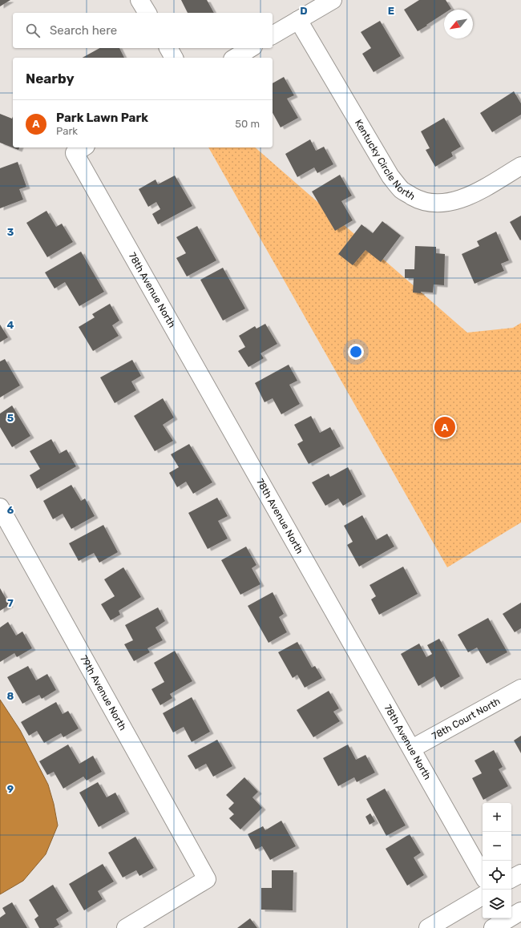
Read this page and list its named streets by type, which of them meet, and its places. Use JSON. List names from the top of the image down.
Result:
{
  "streets": {
    "street": [
      "Kentucky Circle North",
      "78th Avenue North",
      "79th Avenue North",
      "78th Court North"
    ]
  },
  "crossings": [
    ["78th Avenue North", "78th Court North"]
  ],
  "north": "bottom left",
  "page": {
    "search": "Search here",
    "heading": "Nearby",
    "list": [
      {
        "mark": "A",
        "name": "Park Lawn Park",
        "note": "Park",
        "value": "50 m"
      }
    ],
    "pins": "A",
    "map_buttons": ["+", "−"]
  },
  "grid": {
    "columns": ["D", "E"],
    "rows": [
      "3",
      "4",
      "5",
      "6",
      "7",
      "8",
      "9"
    ]
  }
}
